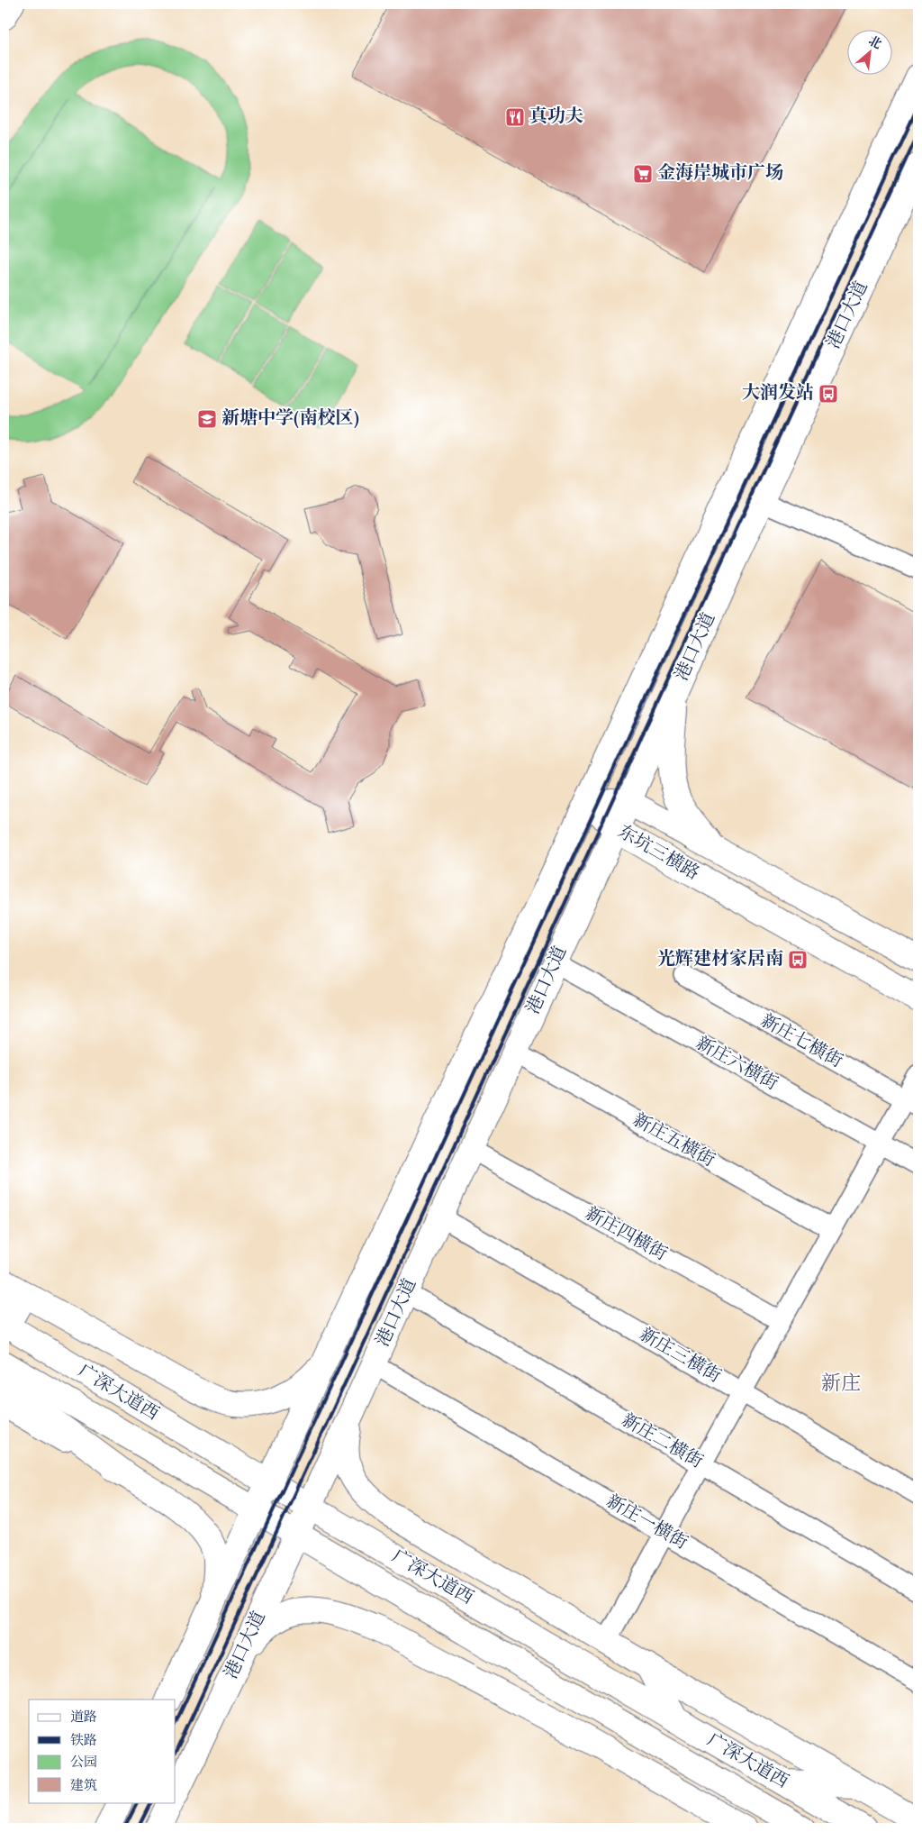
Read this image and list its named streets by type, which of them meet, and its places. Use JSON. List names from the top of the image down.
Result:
{
  "streets": {
    "main road": ["港口大道", "东坑三横路", "广深大道西"],
    "street": [
      "新庄七横街",
      "新庄六横街",
      "新庄五横街",
      "新庄四横街",
      "新庄三横街",
      "新庄二横街",
      "新庄一横街"
    ]
  },
  "crossings": [
    ["港口大道", "东坑三横路"],
    ["港口大道", "新庄六横街"],
    ["港口大道", "新庄五横街"],
    ["港口大道", "新庄四横街"],
    ["港口大道", "新庄三横街"],
    ["港口大道", "广深大道西"],
    ["港口大道", "新庄二横街"],
    ["港口大道", "新庄一横街"]
  ],
  "districts": ["新庄"],
  "places": {
    "restaurant": ["真功夫"],
    "supermarket": ["金海岸城市广场"],
    "bus stop": ["大润发站", "光辉建材家居南"],
    "school or university": ["新塘中学(南校区)"]
  },
  "legend": [
    "道路",
    "铁路",
    "公园",
    "建筑"
  ],
  "north": "top right"
}
